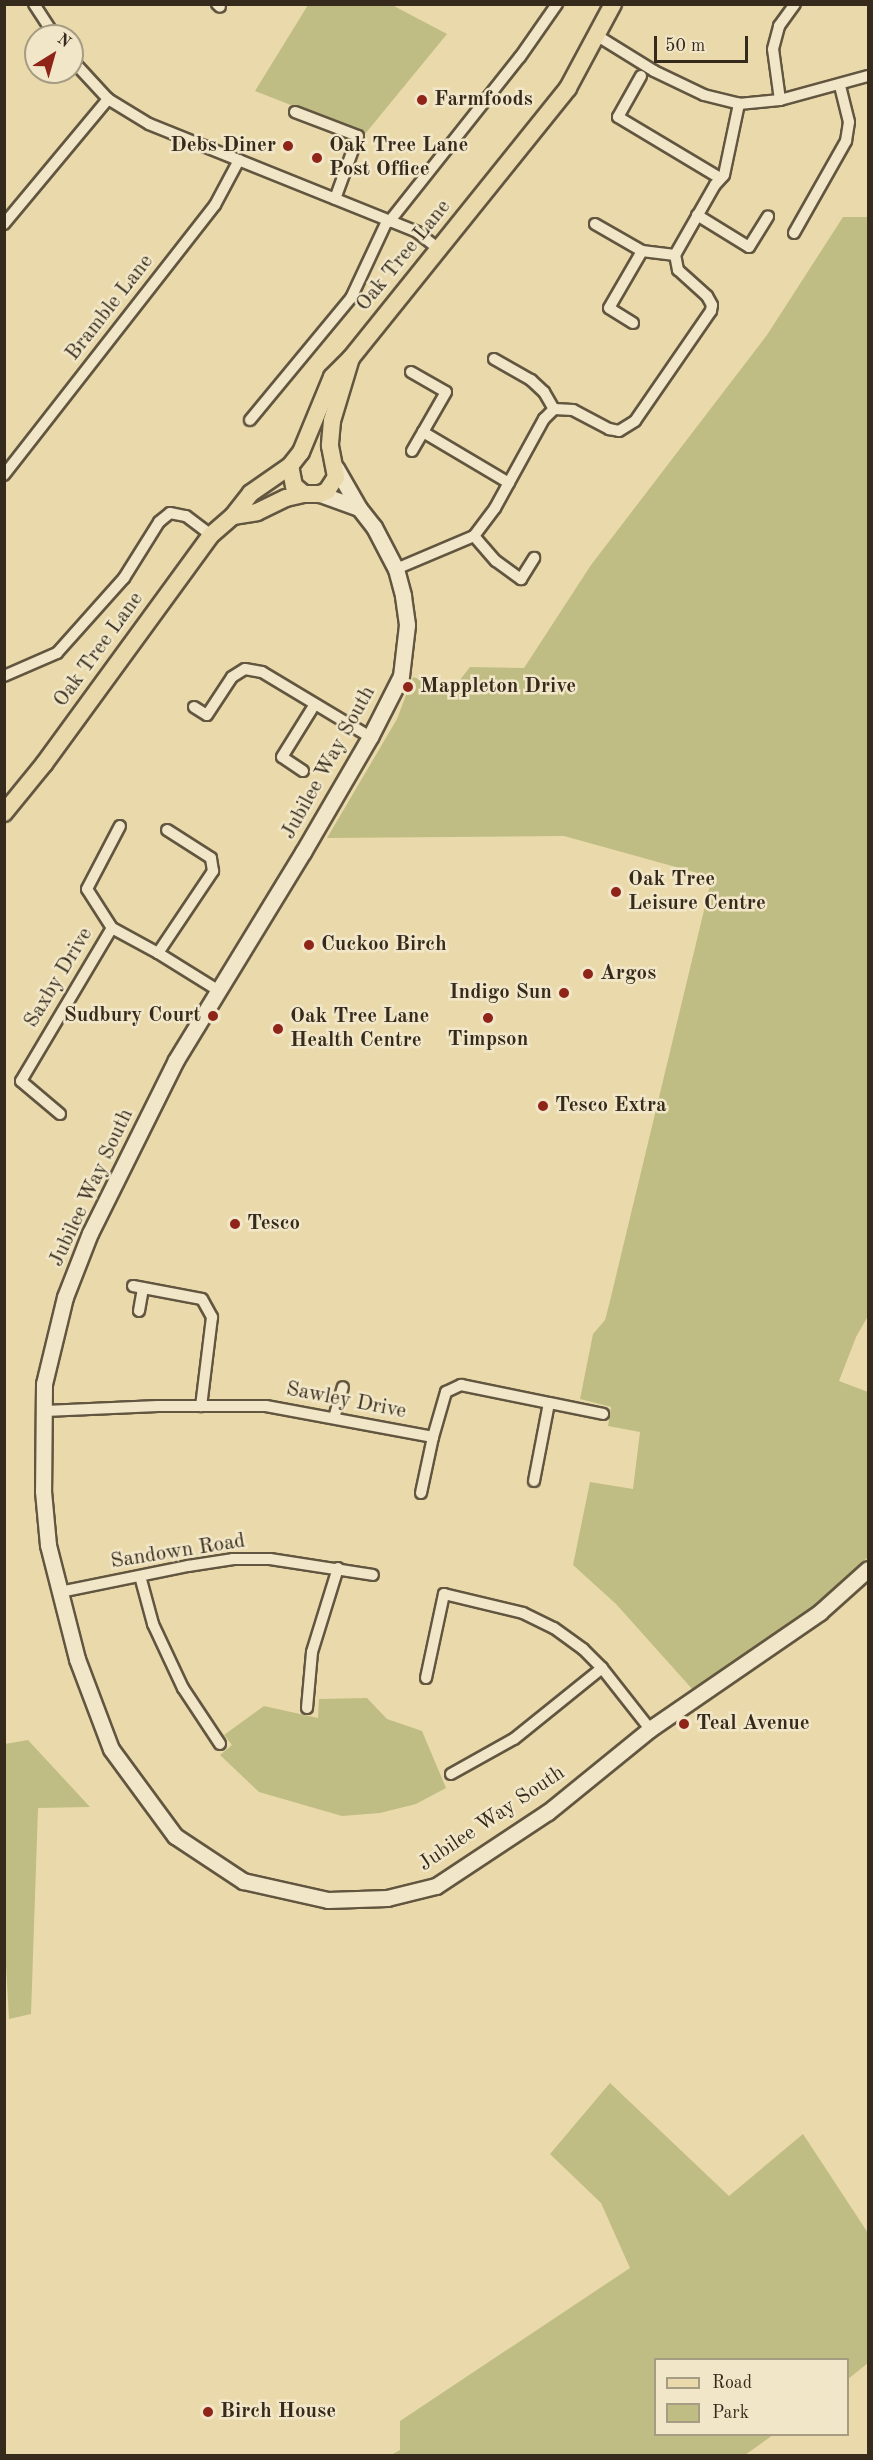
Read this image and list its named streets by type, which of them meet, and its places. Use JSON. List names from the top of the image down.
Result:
{
  "streets": {
    "main road": ["Oak Tree Lane"],
    "street": [
      "Bramble Lane",
      "Jubilee Way South",
      "Saxby Drive",
      "Sawley Drive",
      "Sandown Road"
    ]
  },
  "crossings": [
    ["Oak Tree Lane", "Jubilee Way South"],
    ["Jubilee Way South", "Saxby Drive"],
    ["Jubilee Way South", "Sawley Drive"],
    ["Jubilee Way South", "Sandown Road"]
  ],
  "places": [
    "Farmfoods",
    "Debs Diner",
    "Oak Tree Lane Post Office",
    "Mappleton Drive",
    "Oak Tree Leisure Centre",
    "Cuckoo Birch",
    "Argos",
    "Indigo Sun",
    "Sudbury Court",
    "Timpson",
    "Oak Tree Lane Health Centre",
    "Tesco Extra",
    "Tesco",
    "Teal Avenue",
    "Birch House"
  ],
  "legend": ["Road", "Park"],
  "scale_bar": "50 m",
  "north": "top right"
}
